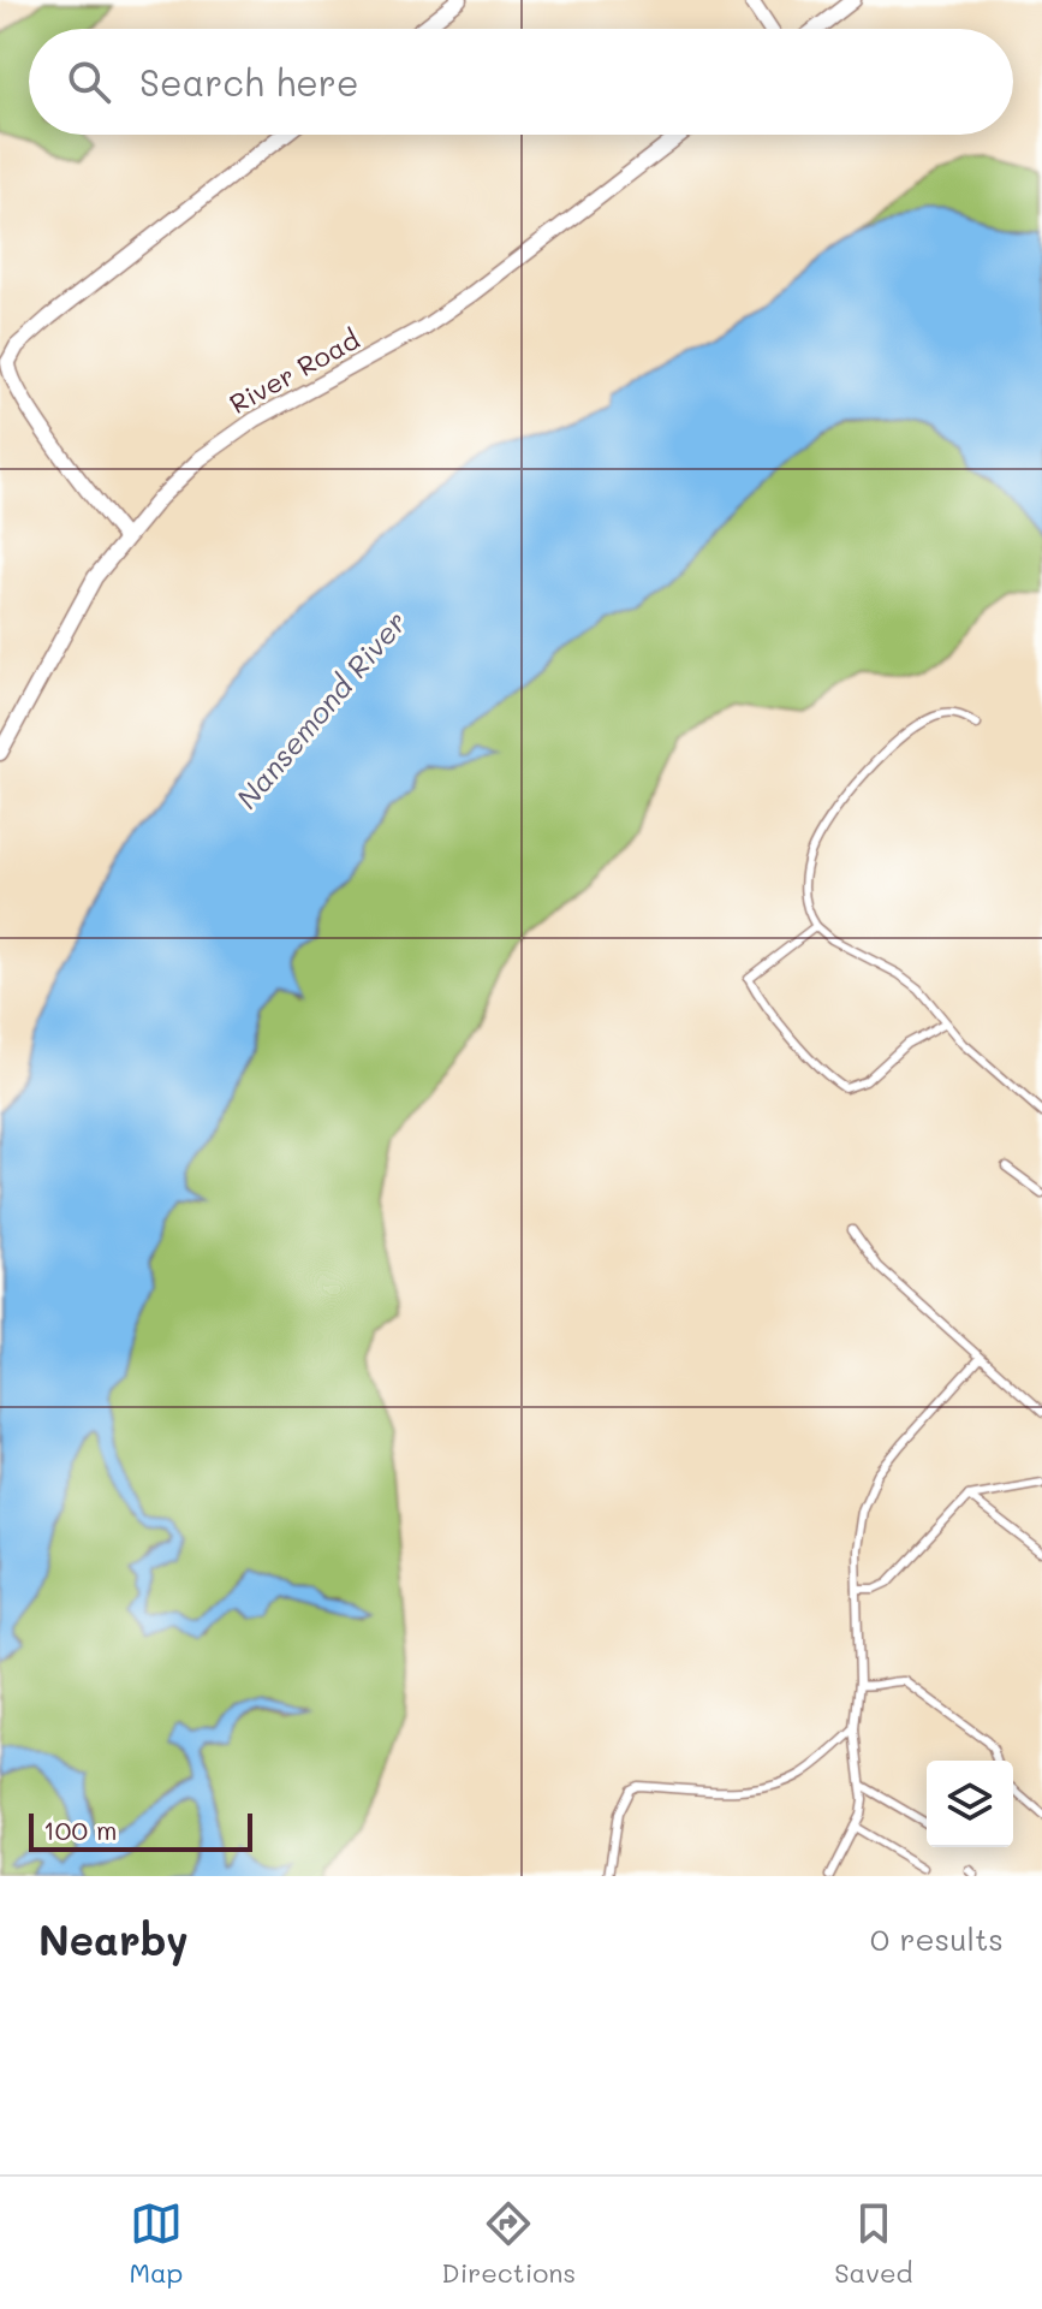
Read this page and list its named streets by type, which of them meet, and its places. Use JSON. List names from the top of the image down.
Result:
{
  "streets": {
    "street": ["River Road"]
  },
  "water": ["Nansemond River"],
  "scale_bar": "100 m",
  "page": {
    "search": "Search here",
    "scale": "100 m",
    "heading": ["Nearby", "0 results"],
    "nav": ["Map", "Directions", "Saved"]
  }
}
